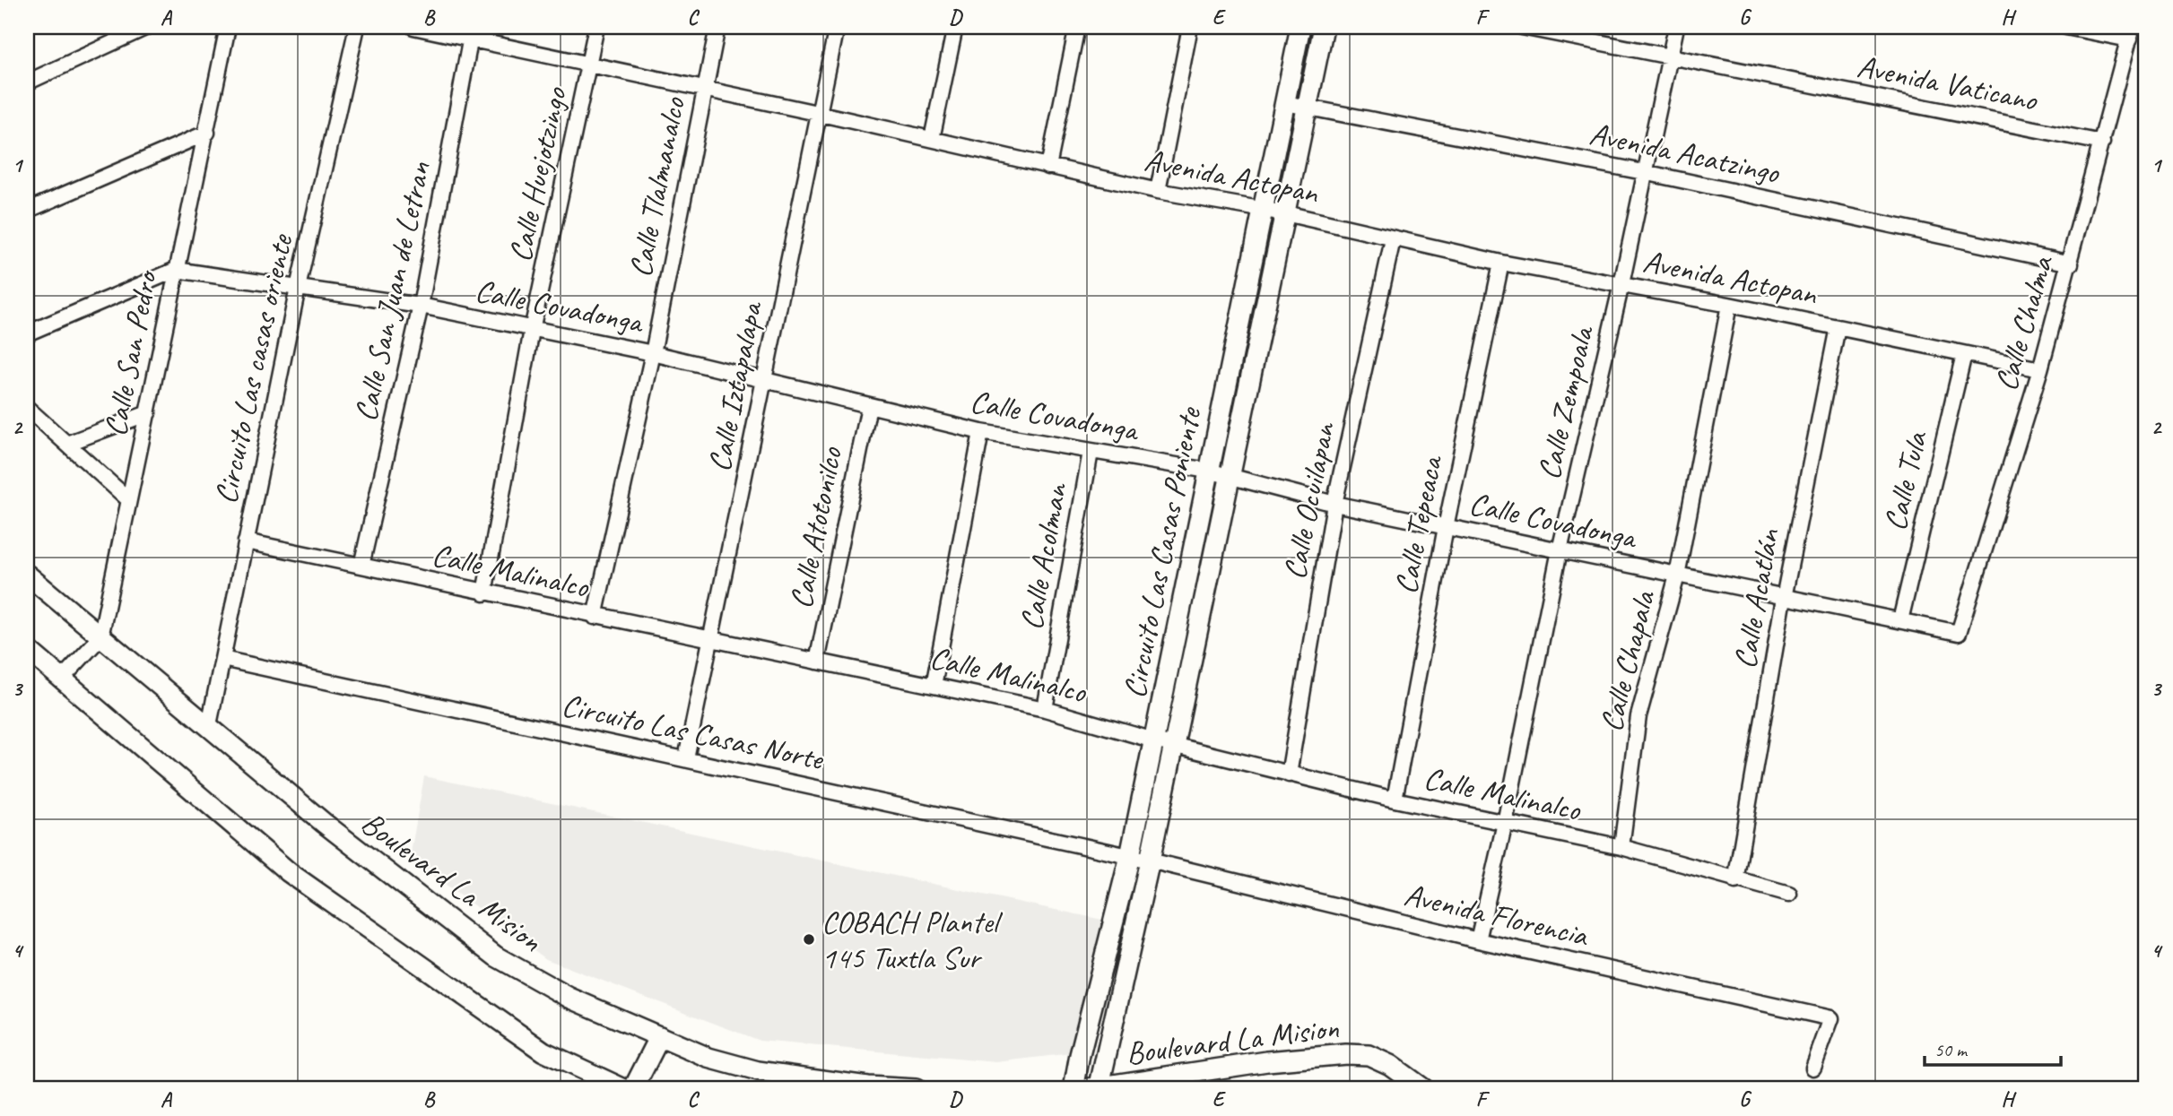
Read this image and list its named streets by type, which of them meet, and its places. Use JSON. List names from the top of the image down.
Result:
{
  "streets": {
    "street": [
      "Avenida Vaticano",
      "Avenida Acatzingo",
      "Calle Huejotzingo",
      "Avenida Actopan",
      "Calle Tlalmanalco",
      "Calle San Juan de Letran",
      "Calle Covadonga",
      "Calle Chalma",
      "Calle San Pedro",
      "Circuito Las casas oriente",
      "Calle Iztapalapa",
      "Calle Zempoala",
      "Calle Tula",
      "Calle Ocuilapan",
      "Calle Tepeaca",
      "Calle Atotonilco",
      "Circuito Las Casas Poniente",
      "Calle Acolman",
      "Calle Malinalco",
      "Calle Acatlán",
      "Calle Chapala",
      "Circuito Las Casas Norte",
      "Boulevard La Mision",
      "Avenida Florencia"
    ]
  },
  "crossings": [
    ["Avenida Vaticano", "Calle Chalma"],
    ["Avenida Vaticano", "Calle Zempoala"],
    ["Avenida Acatzingo", "Calle Chalma"],
    ["Avenida Acatzingo", "Calle Zempoala"],
    ["Avenida Acatzingo", "Circuito Las Casas Poniente"],
    ["Calle Huejotzingo", "Avenida Actopan"],
    ["Calle Huejotzingo", "Calle Covadonga"],
    ["Calle Huejotzingo", "Calle Malinalco"],
    ["Avenida Actopan", "Calle Tlalmanalco"],
    ["Avenida Actopan", "Calle San Juan de Letran"],
    ["Avenida Actopan", "Calle Chalma"],
    ["Avenida Actopan", "Calle Iztapalapa"],
    ["Avenida Actopan", "Calle Zempoala"],
    ["Avenida Actopan", "Calle Tula"],
    ["Avenida Actopan", "Calle Ocuilapan"],
    ["Avenida Actopan", "Calle Tepeaca"],
    ["Avenida Actopan", "Circuito Las Casas Poniente"],
    ["Avenida Actopan", "Calle Acatlán"],
    ["Avenida Actopan", "Calle Chapala"],
    ["Calle Tlalmanalco", "Calle Covadonga"],
    ["Calle Tlalmanalco", "Calle Malinalco"],
    ["Calle San Juan de Letran", "Calle Covadonga"],
    ["Calle San Juan de Letran", "Calle Malinalco"],
    ["Calle Covadonga", "Calle Chalma"],
    ["Calle Covadonga", "Calle San Pedro"],
    ["Calle Covadonga", "Circuito Las casas oriente"],
    ["Calle Covadonga", "Calle Iztapalapa"],
    ["Calle Covadonga", "Calle Zempoala"],
    ["Calle Covadonga", "Calle Tula"],
    ["Calle Covadonga", "Calle Ocuilapan"],
    ["Calle Covadonga", "Calle Tepeaca"],
    ["Calle Covadonga", "Calle Atotonilco"],
    ["Calle Covadonga", "Circuito Las Casas Poniente"],
    ["Calle Covadonga", "Calle Acolman"],
    ["Calle Covadonga", "Calle Acatlán"],
    ["Calle Covadonga", "Calle Chapala"],
    ["Calle San Pedro", "Boulevard La Mision"],
    ["Circuito Las casas oriente", "Calle Malinalco"],
    ["Circuito Las casas oriente", "Circuito Las Casas Norte"],
    ["Circuito Las casas oriente", "Boulevard La Mision"],
    ["Calle Iztapalapa", "Calle Malinalco"],
    ["Calle Iztapalapa", "Circuito Las Casas Norte"],
    ["Calle Zempoala", "Calle Malinalco"],
    ["Calle Zempoala", "Avenida Florencia"],
    ["Calle Ocuilapan", "Calle Malinalco"],
    ["Calle Tepeaca", "Calle Malinalco"],
    ["Calle Atotonilco", "Calle Malinalco"],
    ["Circuito Las Casas Poniente", "Calle Malinalco"],
    ["Circuito Las Casas Poniente", "Circuito Las Casas Norte"],
    ["Circuito Las Casas Poniente", "Boulevard La Mision"],
    ["Circuito Las Casas Poniente", "Avenida Florencia"],
    ["Calle Acolman", "Calle Malinalco"],
    ["Calle Malinalco", "Calle Acatlán"],
    ["Calle Malinalco", "Calle Chapala"],
    ["Circuito Las Casas Norte", "Avenida Florencia"]
  ],
  "places": ["COBACH Plantel 145 Tuxtla Sur"],
  "scale_bar": "50 m",
  "grid": {
    "columns": [
      "A",
      "B",
      "C",
      "D",
      "E",
      "F",
      "G",
      "H"
    ],
    "rows": [
      "1",
      "2",
      "3",
      "4"
    ]
  }
}
